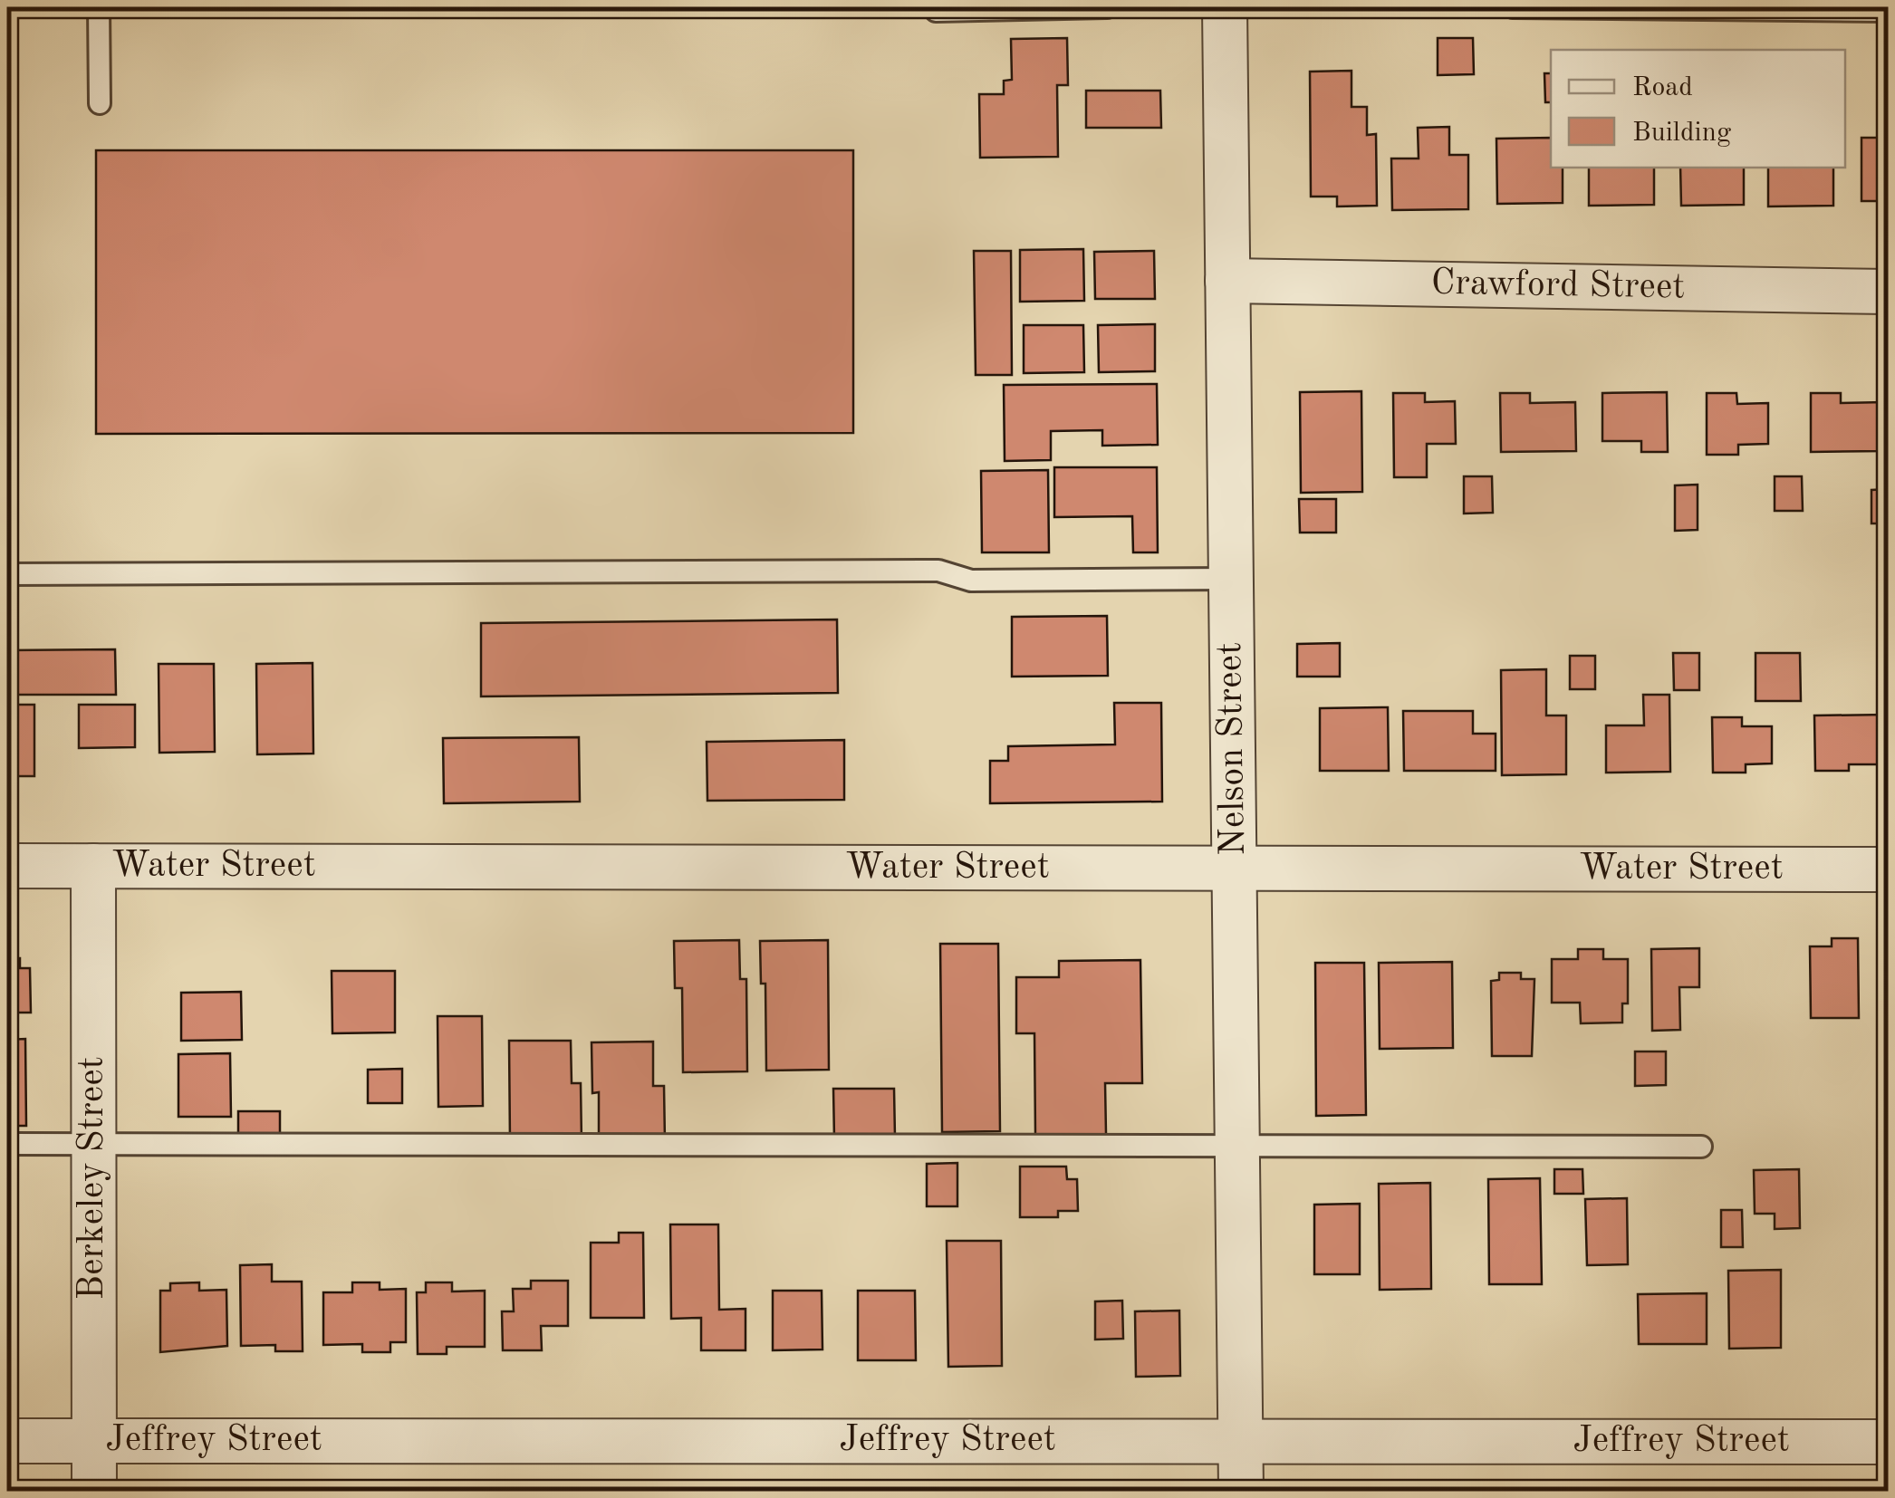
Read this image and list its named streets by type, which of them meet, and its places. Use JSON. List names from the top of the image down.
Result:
{
  "streets": {
    "street": [
      "Crawford Street",
      "Nelson Street",
      "Water Street",
      "Berkeley Street",
      "Jeffrey Street"
    ]
  },
  "crossings": [
    ["Crawford Street", "Nelson Street"],
    ["Nelson Street", "Water Street"],
    ["Nelson Street", "Jeffrey Street"],
    ["Water Street", "Berkeley Street"],
    ["Berkeley Street", "Jeffrey Street"]
  ],
  "legend": ["Road", "Building"]
}
